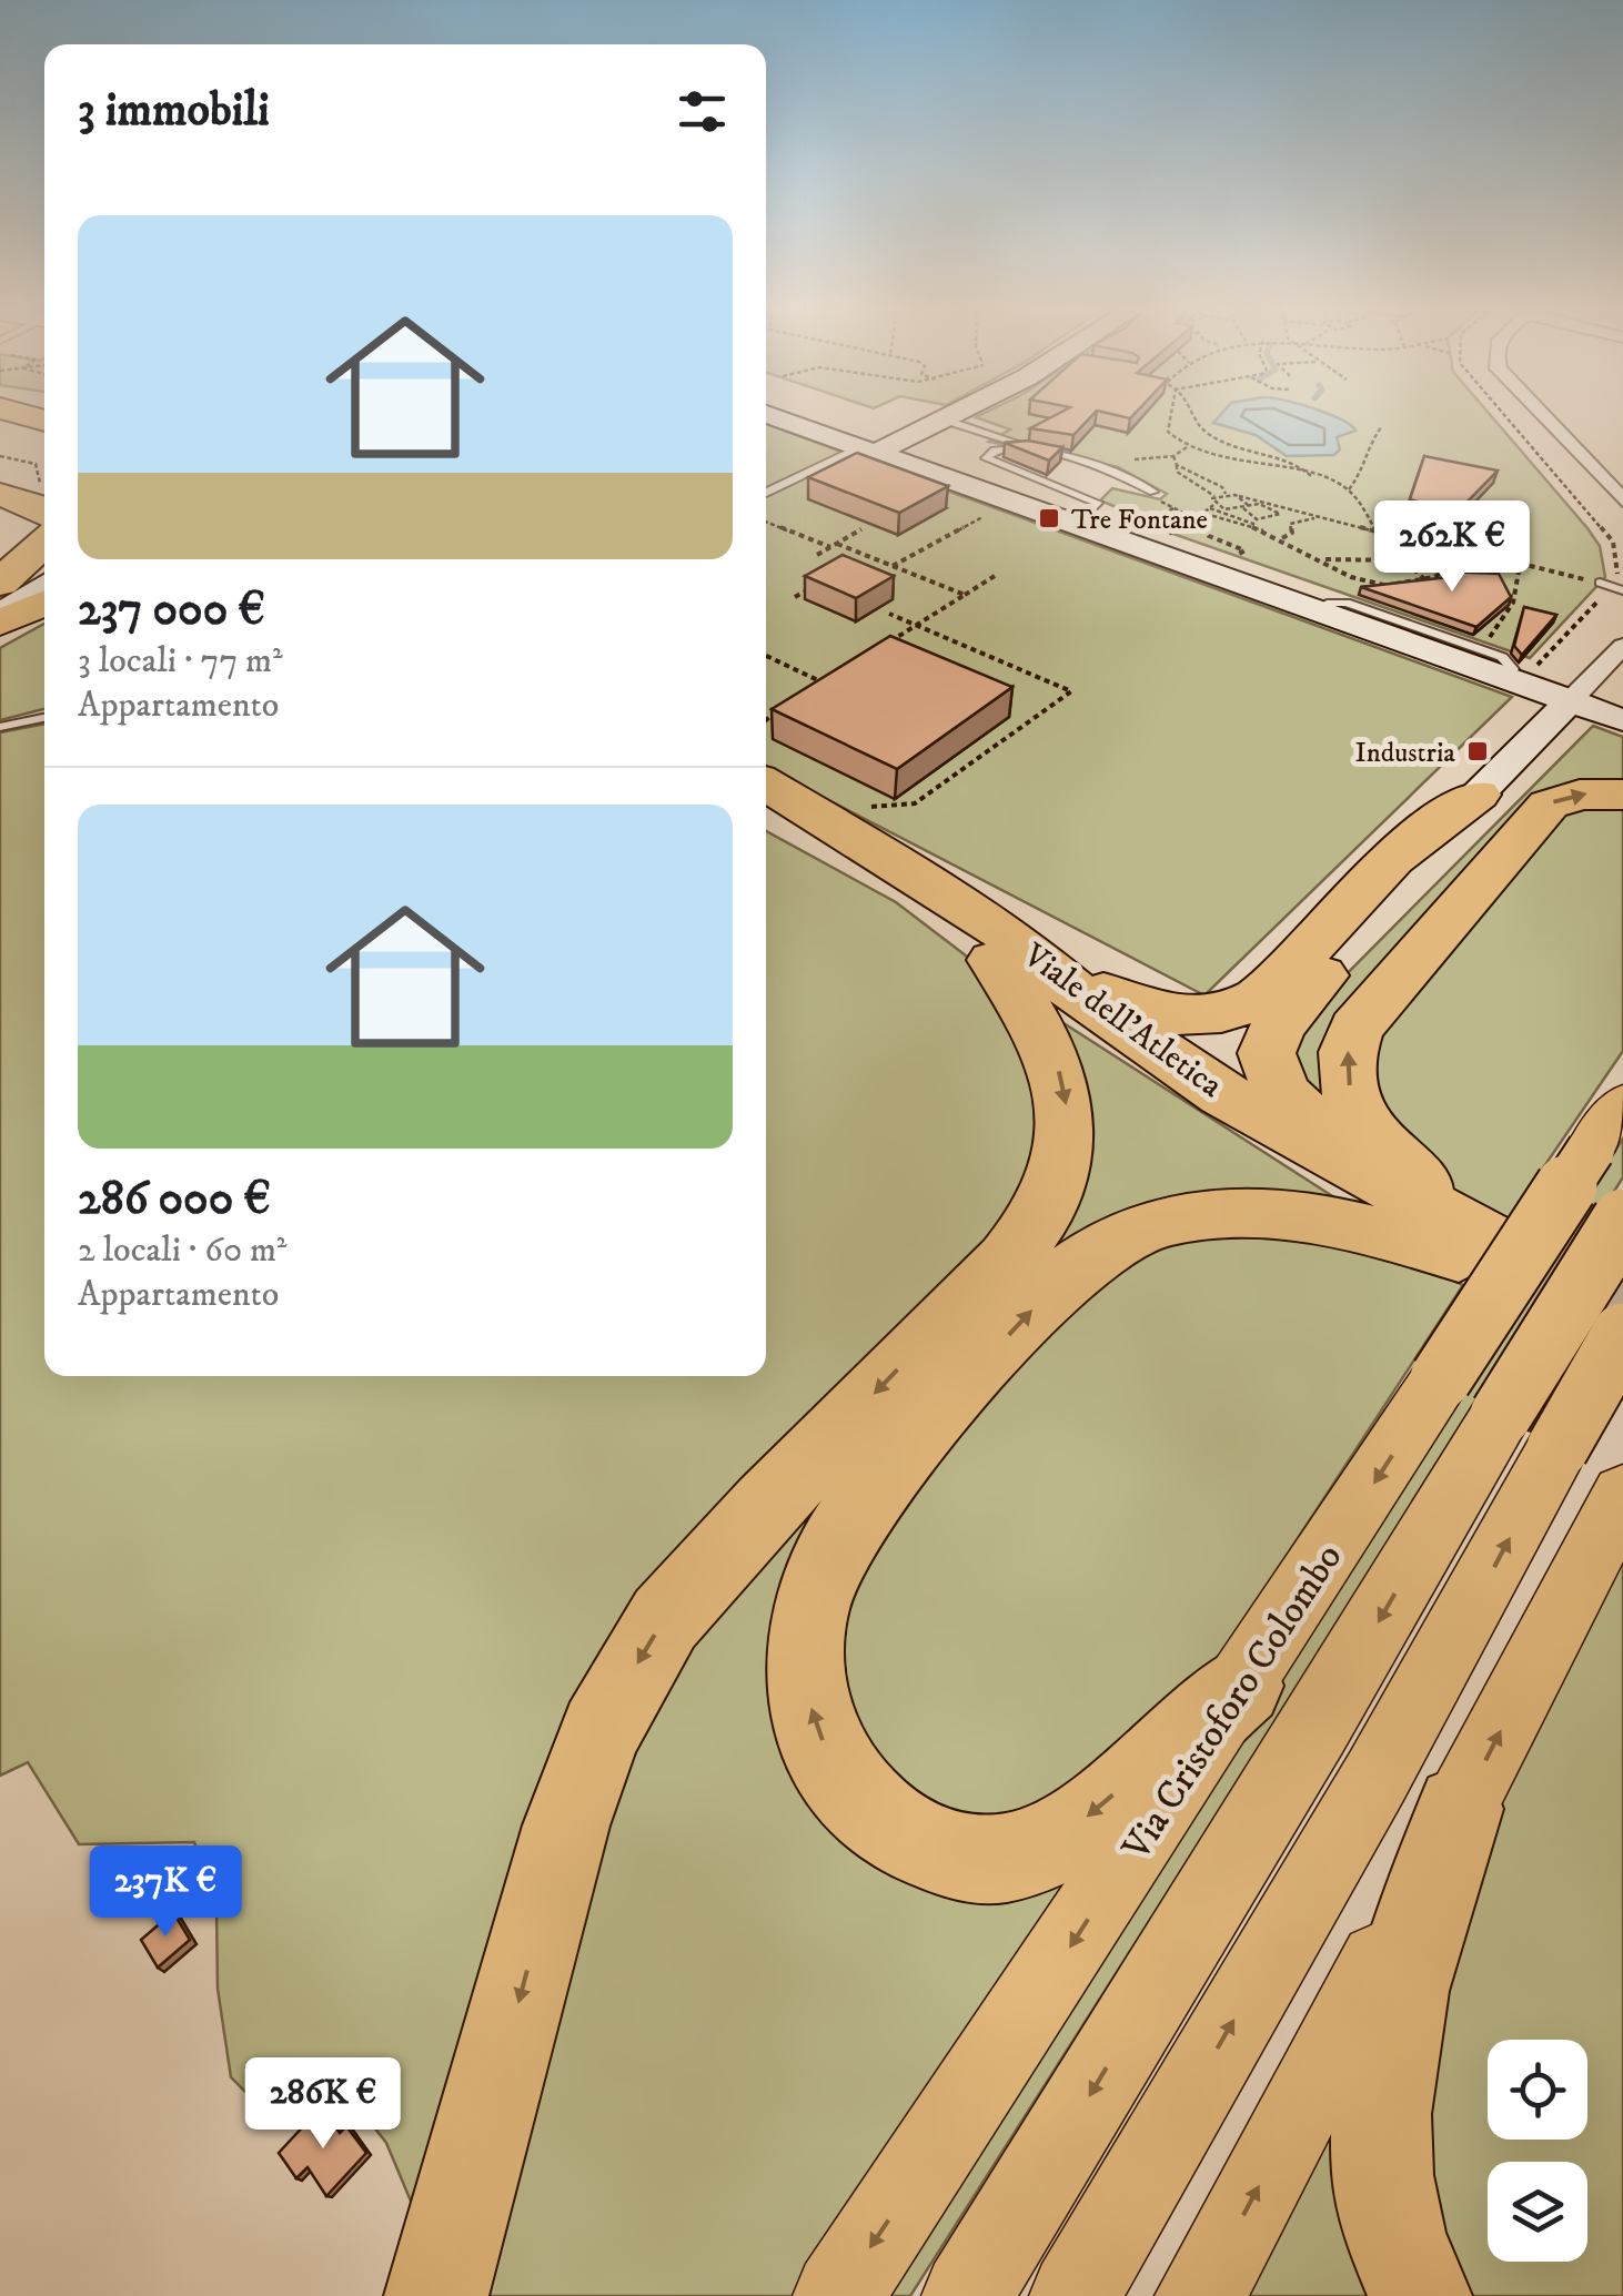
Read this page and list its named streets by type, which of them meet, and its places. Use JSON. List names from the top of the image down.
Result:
{
  "streets": {
    "highway": ["Viale dell'Atletica"],
    "main road": ["Via Cristoforo Colombo"]
  },
  "places": {
    "transit": ["Tre Fontane", "Industria"]
  },
  "page": {
    "heading": "3 immobili",
    "list": [
      {
        "name": "237 000 €",
        "note": "3 locali · 77 m² · Appartamento"
      },
      {
        "name": "286 000 €",
        "note": "2 locali · 60 m² · Appartamento"
      }
    ],
    "price": ["262K €", "237K €", "286K €"]
  }
}
